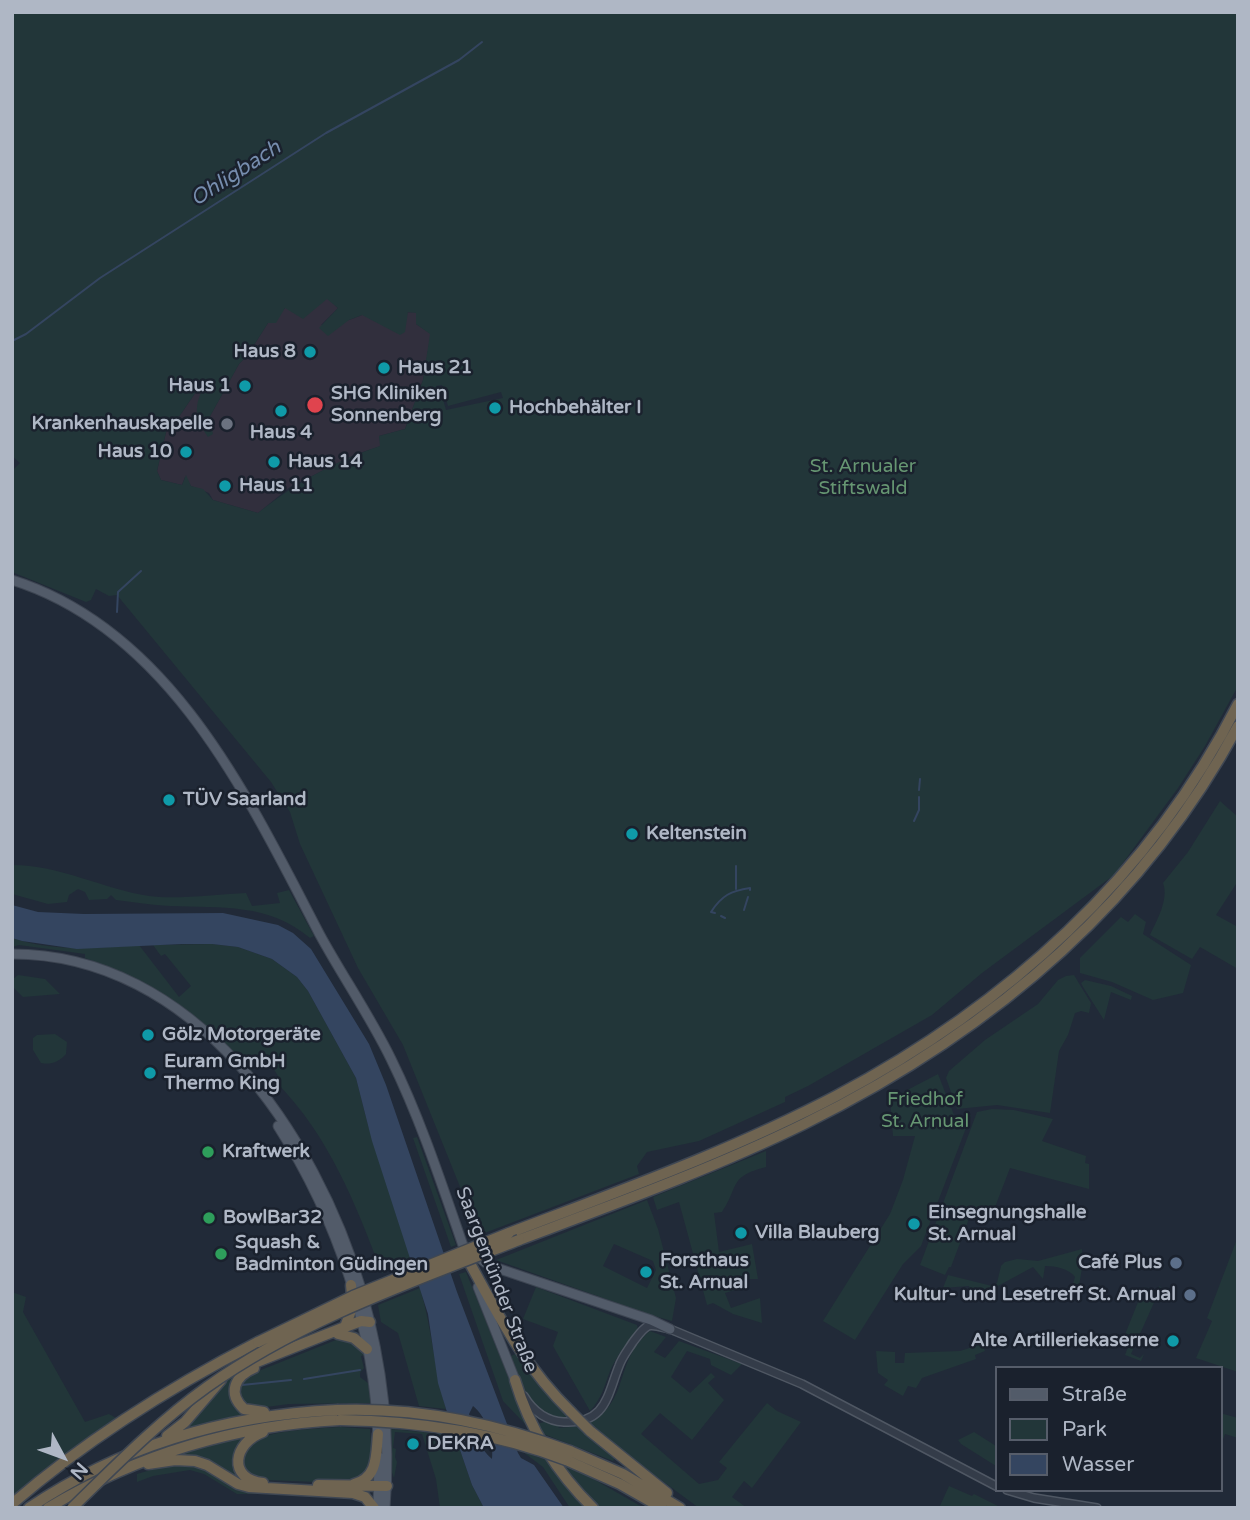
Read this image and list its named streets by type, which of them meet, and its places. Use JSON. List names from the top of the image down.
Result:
{
  "streets": {
    "main road": ["Saargemünder Straße"]
  },
  "water": ["Ohligbach"],
  "parks": ["St. Arnualer Stiftswald", "Friedhof St. Arnual"],
  "places": [
    "Haus 8",
    "Haus 21",
    "Haus 1",
    "SHG Kliniken Sonnenberg",
    "Hochbehälter I",
    "Haus 4",
    "Krankenhauskapelle",
    "Haus 10",
    "Haus 14",
    "Haus 11",
    "TÜV Saarland",
    "Keltenstein",
    "Gölz Motorgeräte",
    "Euram GmbH Thermo King",
    "Kraftwerk",
    "BowlBar32",
    "Einsegnungshalle St. Arnual",
    "Villa Blauberg",
    "Squash & Badminton Güdingen",
    "Café Plus",
    "Forsthaus St. Arnual",
    "Kultur- und Lesetreff St. Arnual",
    "Alte Artilleriekaserne",
    "DEKRA"
  ],
  "legend": ["Straße", "Park", "Wasser"],
  "north": "bottom right"
}
